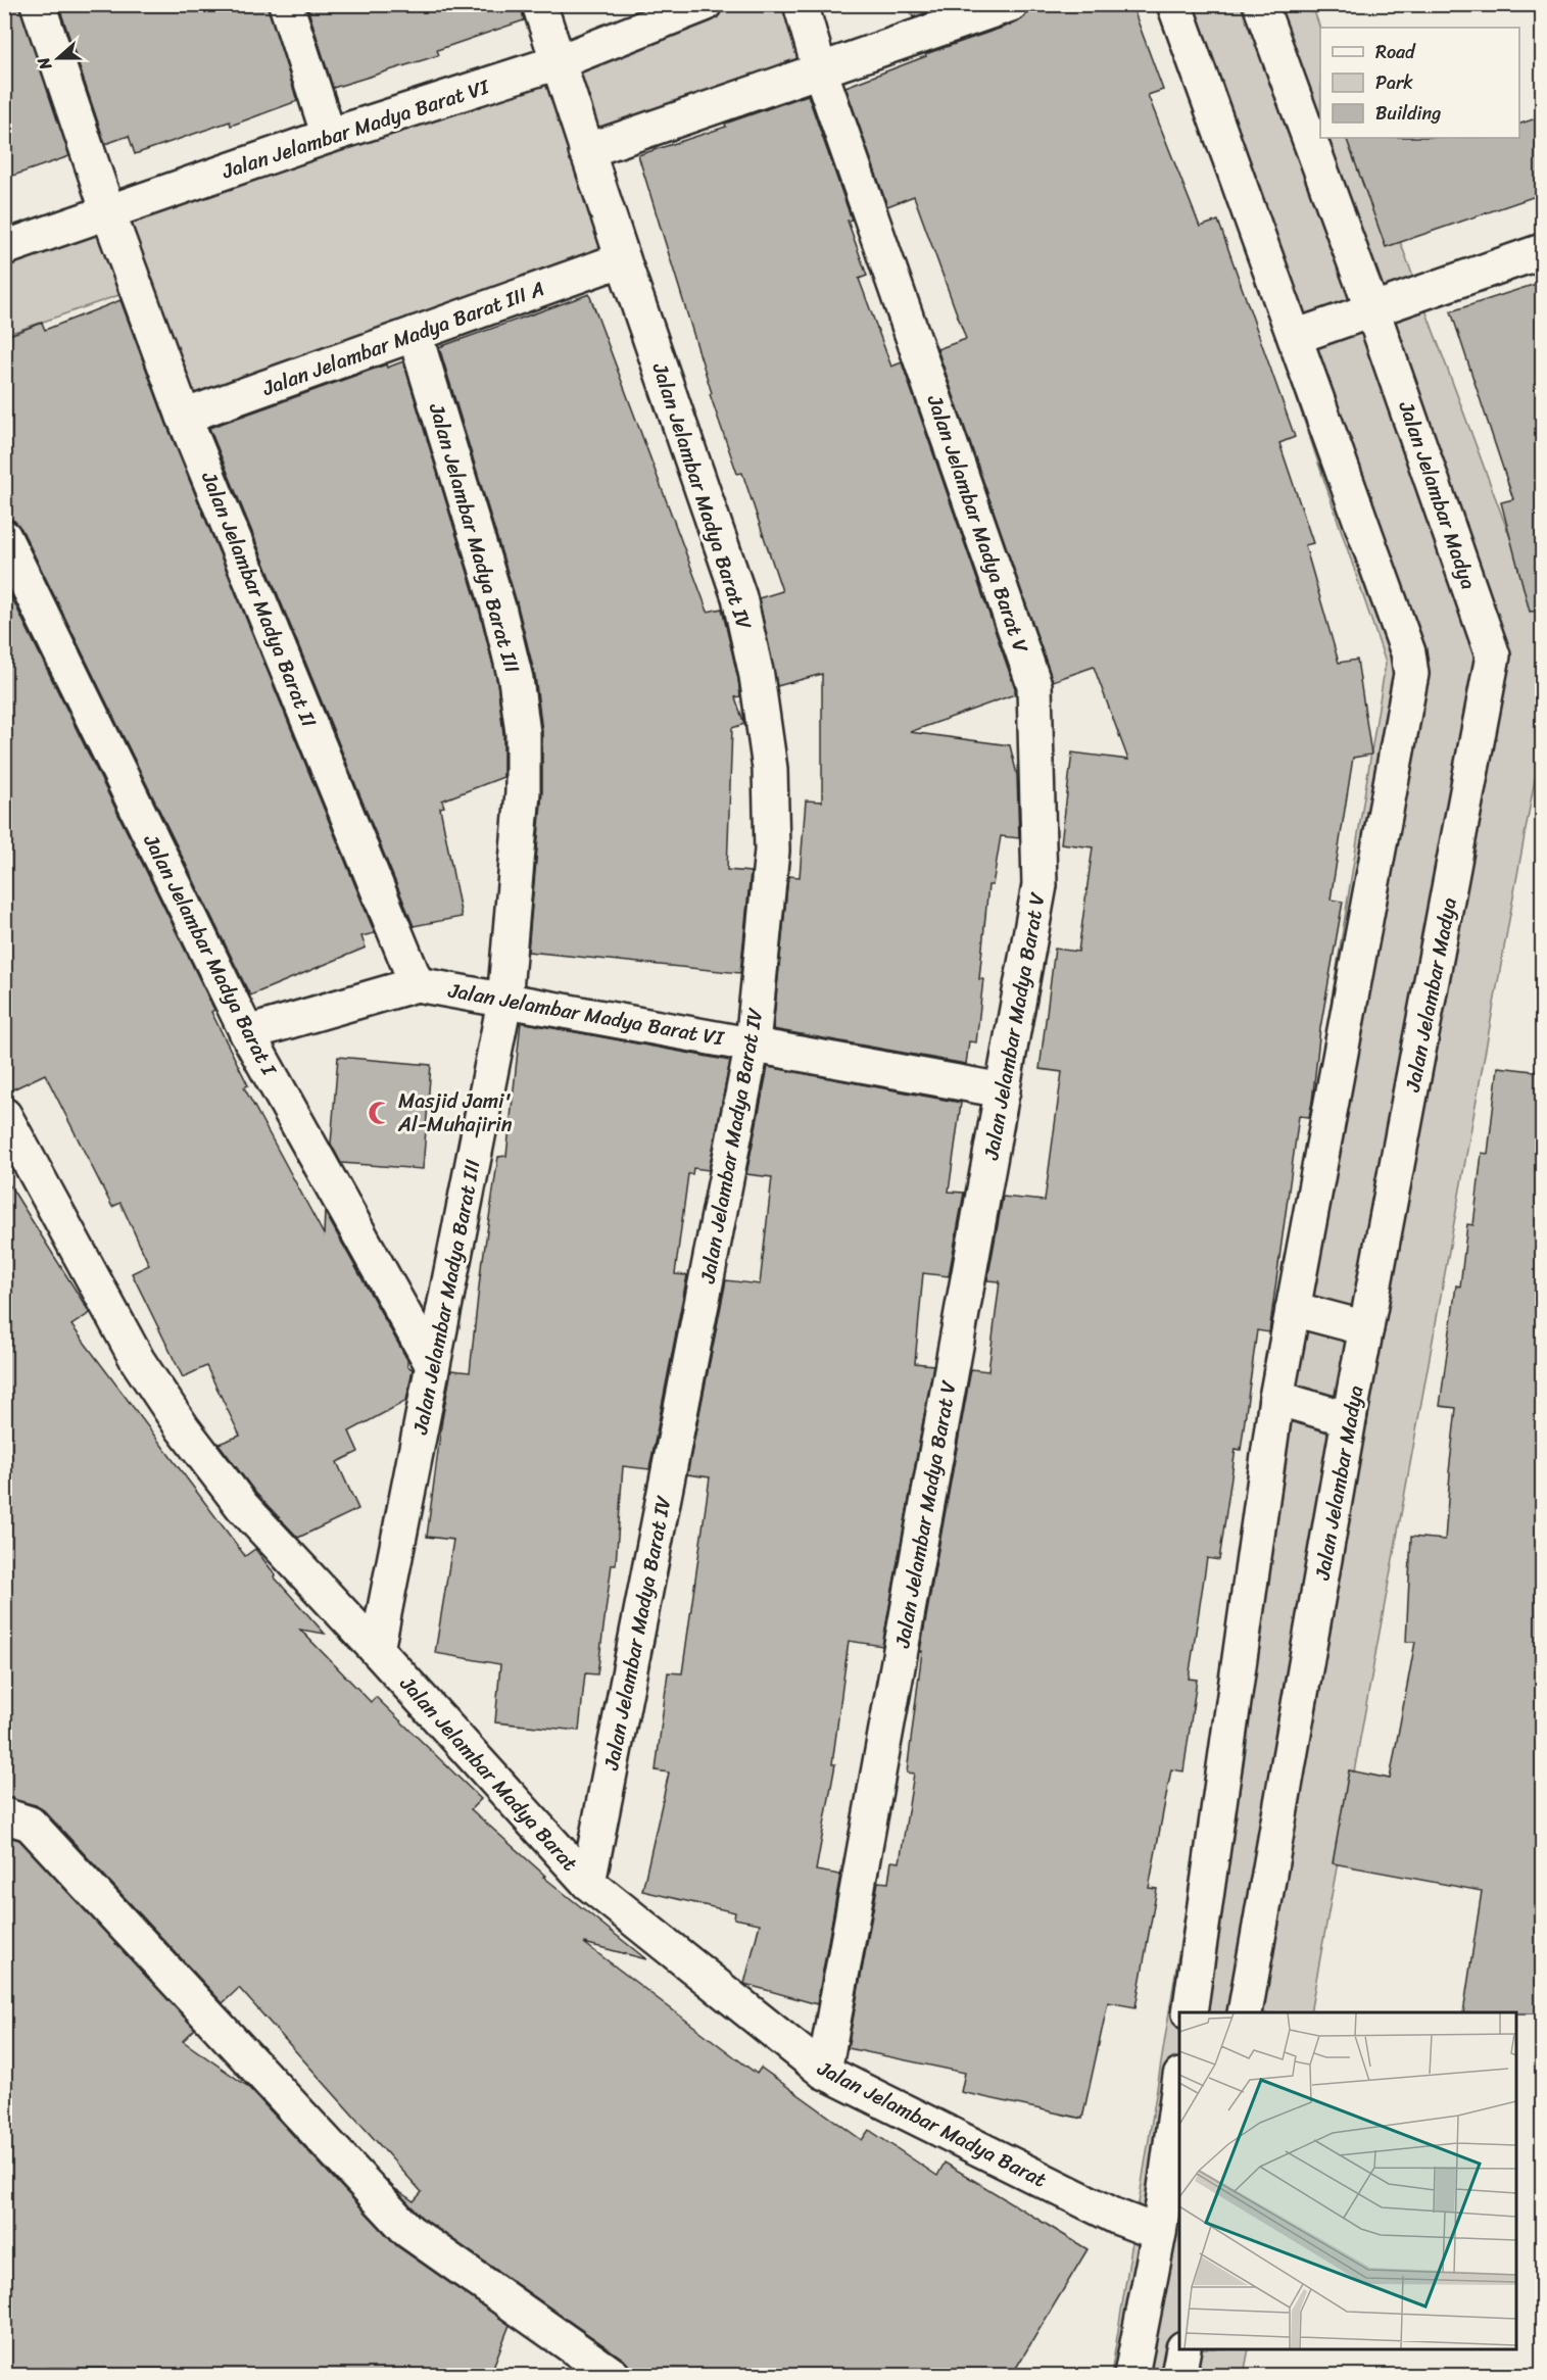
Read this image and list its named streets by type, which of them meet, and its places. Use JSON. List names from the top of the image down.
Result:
{
  "streets": {
    "street": [
      "Jalan Jelambar Madya Barat VI",
      "Jalan Jelambar Madya Barat III A",
      "Jalan Jelambar Madya",
      "Jalan Jelambar Madya Barat IV",
      "Jalan Jelambar Madya Barat V",
      "Jalan Jelambar Madya Barat III",
      "Jalan Jelambar Madya Barat II",
      "Jalan Jelambar Madya Barat I",
      "Jalan Jelambar Madya Barat"
    ]
  },
  "crossings": [
    ["Jalan Jelambar Madya Barat VI", "Jalan Jelambar Madya Barat IV"],
    ["Jalan Jelambar Madya Barat VI", "Jalan Jelambar Madya Barat V"],
    ["Jalan Jelambar Madya Barat VI", "Jalan Jelambar Madya Barat III"],
    ["Jalan Jelambar Madya Barat VI", "Jalan Jelambar Madya Barat II"],
    ["Jalan Jelambar Madya Barat VI", "Jalan Jelambar Madya Barat I"],
    ["Jalan Jelambar Madya Barat III A", "Jalan Jelambar Madya Barat IV"],
    ["Jalan Jelambar Madya Barat III A", "Jalan Jelambar Madya Barat III"],
    ["Jalan Jelambar Madya Barat III A", "Jalan Jelambar Madya Barat II"],
    ["Jalan Jelambar Madya Barat IV", "Jalan Jelambar Madya Barat"],
    ["Jalan Jelambar Madya Barat V", "Jalan Jelambar Madya Barat"],
    ["Jalan Jelambar Madya Barat III", "Jalan Jelambar Madya Barat I"],
    ["Jalan Jelambar Madya Barat III", "Jalan Jelambar Madya Barat"]
  ],
  "places": {
    "mosque": ["Masjid Jami' Al-Muhajirin"]
  },
  "legend": ["Road", "Park", "Building"],
  "north": "left"
}
